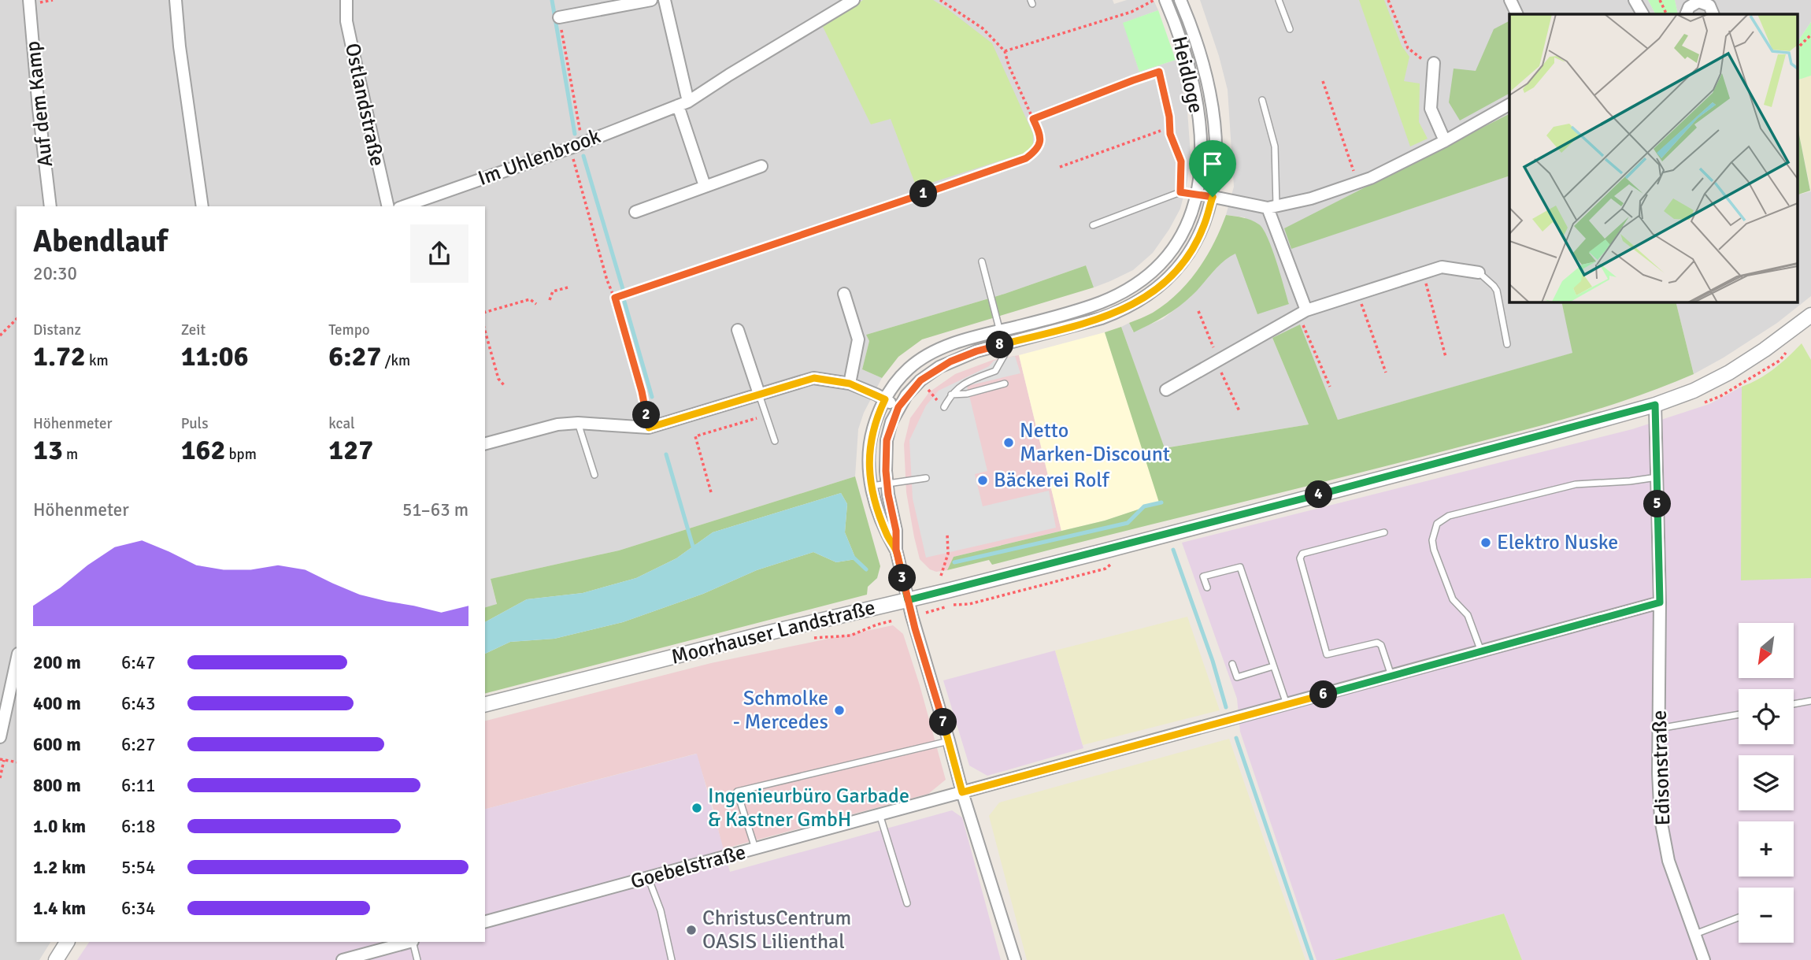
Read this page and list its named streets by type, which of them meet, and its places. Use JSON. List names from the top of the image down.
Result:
{
  "streets": {
    "street": [
      "Heidloge",
      "Auf dem Kamp",
      "Ostlandstraße",
      "Im Uhlenbrook",
      "Moorhauser Landstraße",
      "Edisonstraße",
      "Goebelstraße"
    ]
  },
  "crossings": [
    ["Heidloge", "Moorhauser Landstraße"],
    ["Heidloge", "Goebelstraße"],
    ["Edisonstraße", "Goebelstraße"]
  ],
  "places": [
    "Netto Marken-Discount",
    "Bäckerei Rolf",
    "Elektro Nuske",
    "Schmolke - Mercedes",
    "Ingenieurbüro Garbade & Kastner GmbH",
    "ChristusCentrum OASIS Lilienthal"
  ],
  "north": "bottom left",
  "page": {
    "pins": [
      "1",
      "8",
      "2",
      "4",
      "5",
      "3",
      "6",
      "7"
    ],
    "heading": ["Abendlauf", "20:30"],
    "stats": [
      ["Distanz", "1.72 km"],
      ["Zeit", "11:06"],
      ["Tempo", "6:27 /km"],
      ["Höhenmeter", "13 m"],
      ["Puls", "162 bpm"],
      ["kcal", "127"]
    ],
    "chart": ["Höhenmeter", "51–63 m"],
    "map_buttons": ["+", "−"],
    "list": [
      {
        "name": "200 m",
        "note": "6:47"
      },
      {
        "name": "400 m",
        "note": "6:43"
      },
      {
        "name": "600 m",
        "note": "6:27"
      },
      {
        "name": "800 m",
        "note": "6:11"
      },
      {
        "name": "1.0 km",
        "note": "6:18"
      },
      {
        "name": "1.2 km",
        "note": "5:54"
      },
      {
        "name": "1.4 km",
        "note": "6:34"
      }
    ]
  }
}
